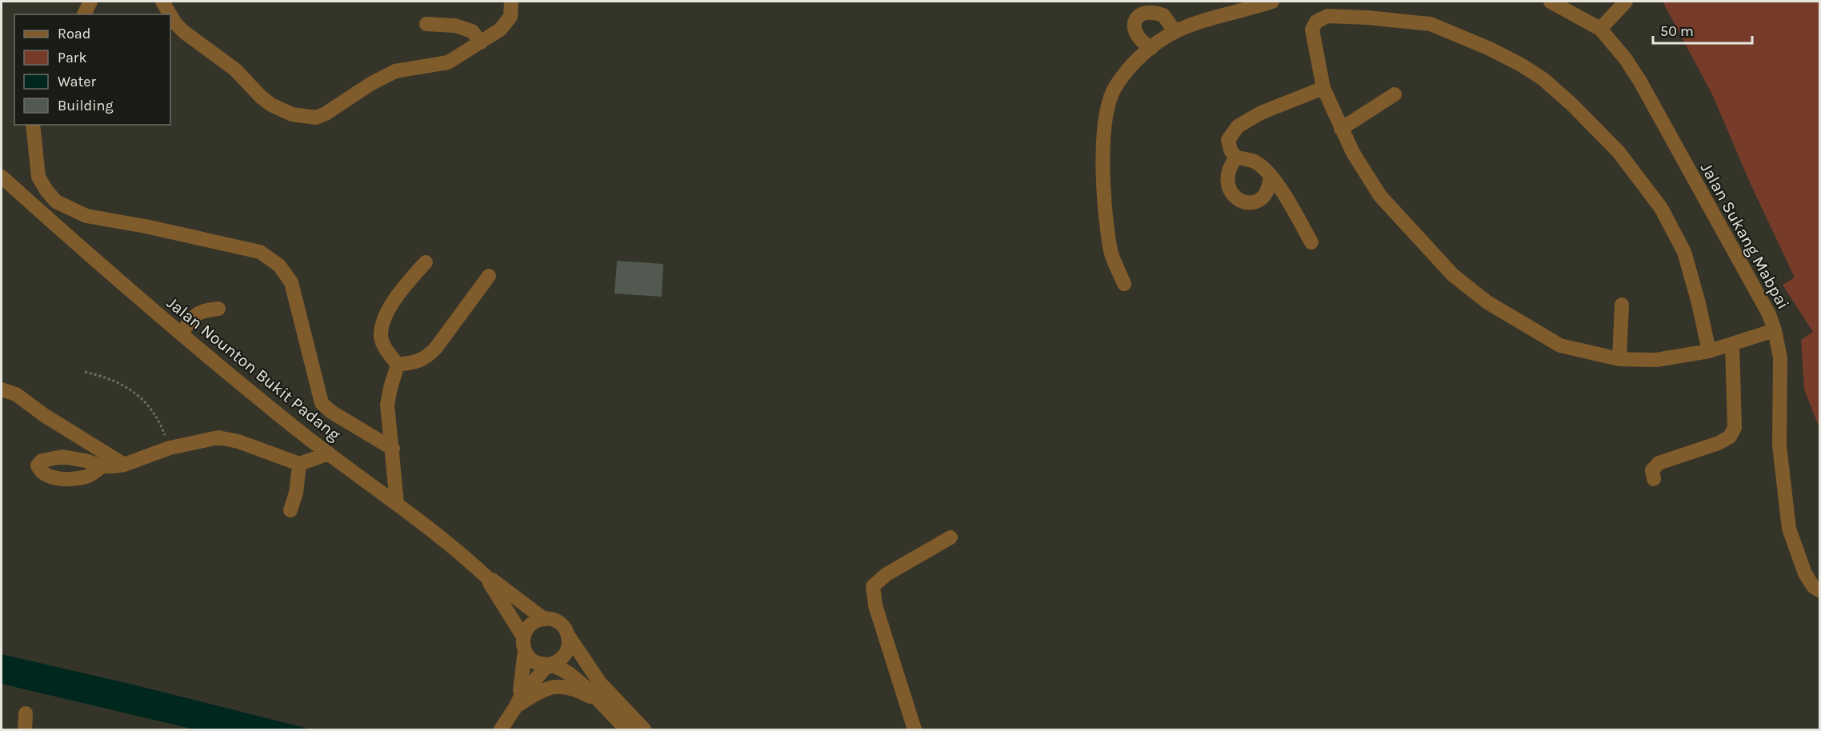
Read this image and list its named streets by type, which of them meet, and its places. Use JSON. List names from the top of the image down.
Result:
{
  "streets": {
    "street": ["Jalan Sukang Mabpai", "Jalan Nounton Bukit Padang"]
  },
  "legend": [
    "Road",
    "Park",
    "Water",
    "Building"
  ],
  "scale_bar": "50 m"
}
